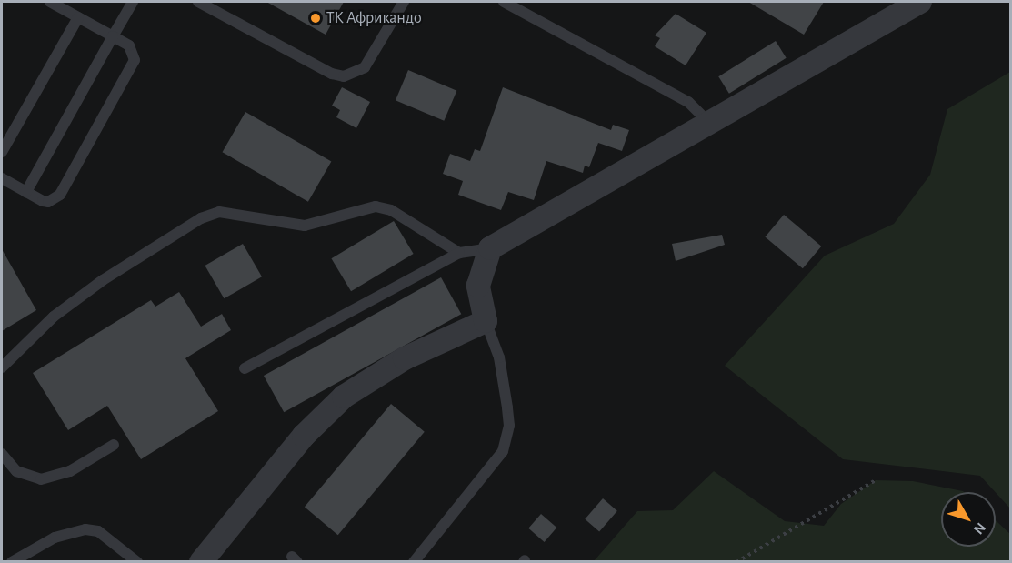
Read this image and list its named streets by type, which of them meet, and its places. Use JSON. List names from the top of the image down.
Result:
{
  "places": ["ТК Африкандо"],
  "north": "bottom right"
}
